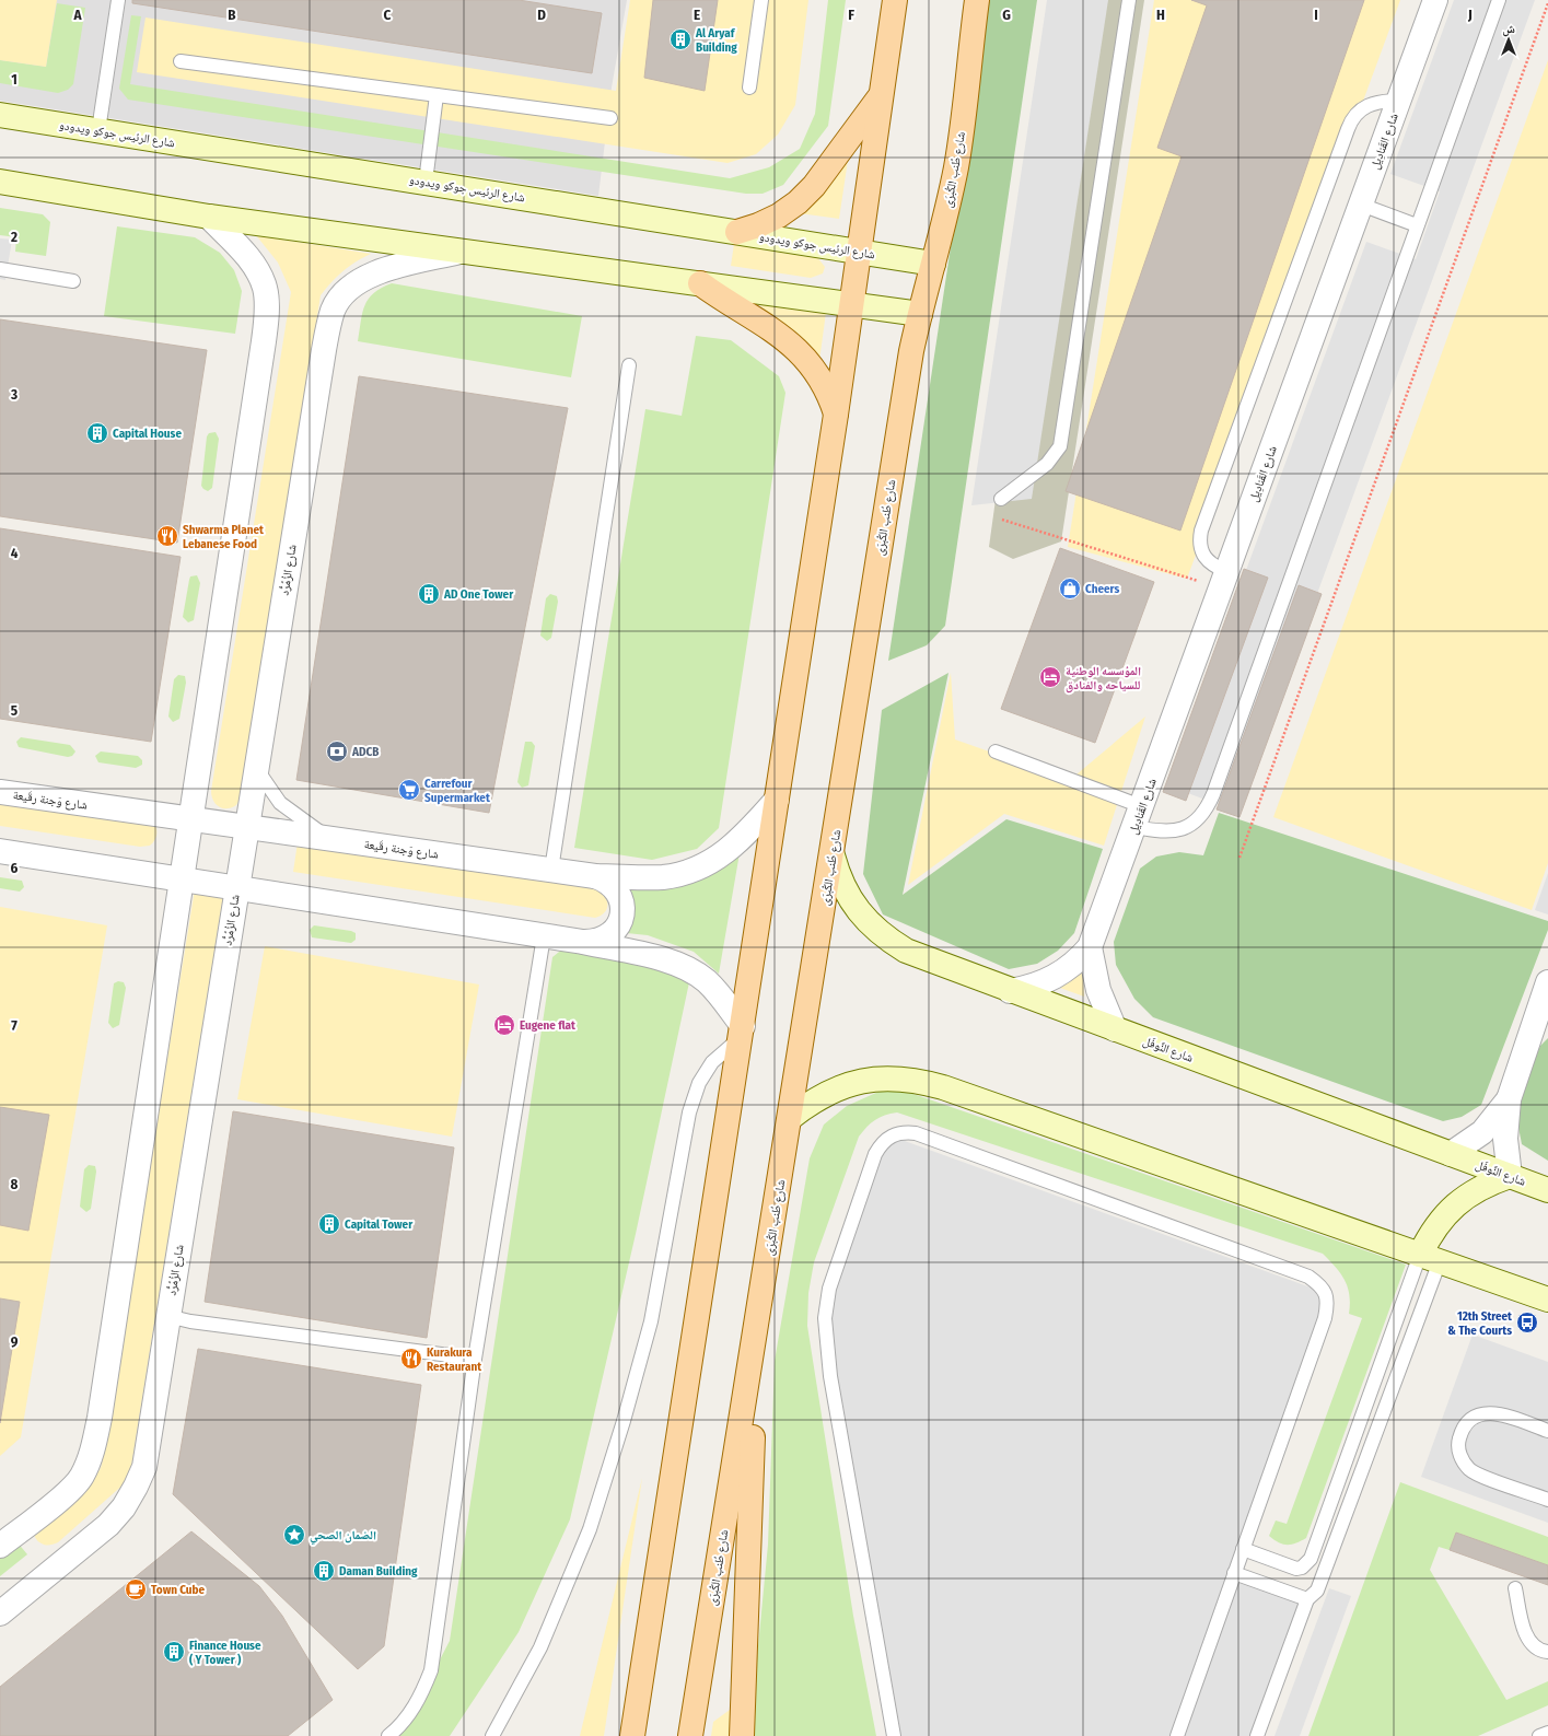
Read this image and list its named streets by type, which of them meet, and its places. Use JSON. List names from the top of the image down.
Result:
{
  "streets": {
    "main road": ["شارع طُنب الكُبرَى"],
    "street": [
      "شارع الرئيس جوكو ويدودو",
      "شارع القَنادِيل",
      "شارع الزُمُرُّد",
      "شارع وَجنة رقَيعة",
      "شارع النَّوفَل"
    ]
  },
  "crossings": [
    ["شارع الرئيس جوكو ويدودو", "شارع طُنب الكُبرَى"],
    ["شارع القَنادِيل", "شارع النَّوفَل"],
    ["شارع طُنب الكُبرَى", "شارع النَّوفَل"],
    ["شارع الزُمُرُّد", "شارع وَجنة رقَيعة"]
  ],
  "places": {
    "building": [
      "Al Aryaf Building",
      "Capital House",
      "AD One Tower",
      "Capital Tower",
      "Daman Building",
      "Finance House ( Y Tower )"
    ],
    "restaurant": ["Shwarma Planet Lebanese Food", "Kurakura Restaurant"],
    "shop": ["Cheers"],
    "hotel": ["المؤسسه الوطنية للسياحه والفنادق", "Eugene flat"],
    "bank": ["ADCB"],
    "supermarket": ["Carrefour Supermarket"],
    "bus stop": ["12th Street & The Courts"],
    "place": ["الضمان الصحي"],
    "cafe": ["Town Cube"]
  },
  "north": "top",
  "grid": {
    "columns": [
      "A",
      "B",
      "C",
      "D",
      "E",
      "F",
      "G",
      "H",
      "I",
      "J"
    ],
    "rows": [
      "1",
      "2",
      "3",
      "4",
      "5",
      "6",
      "7",
      "8",
      "9"
    ]
  }
}
